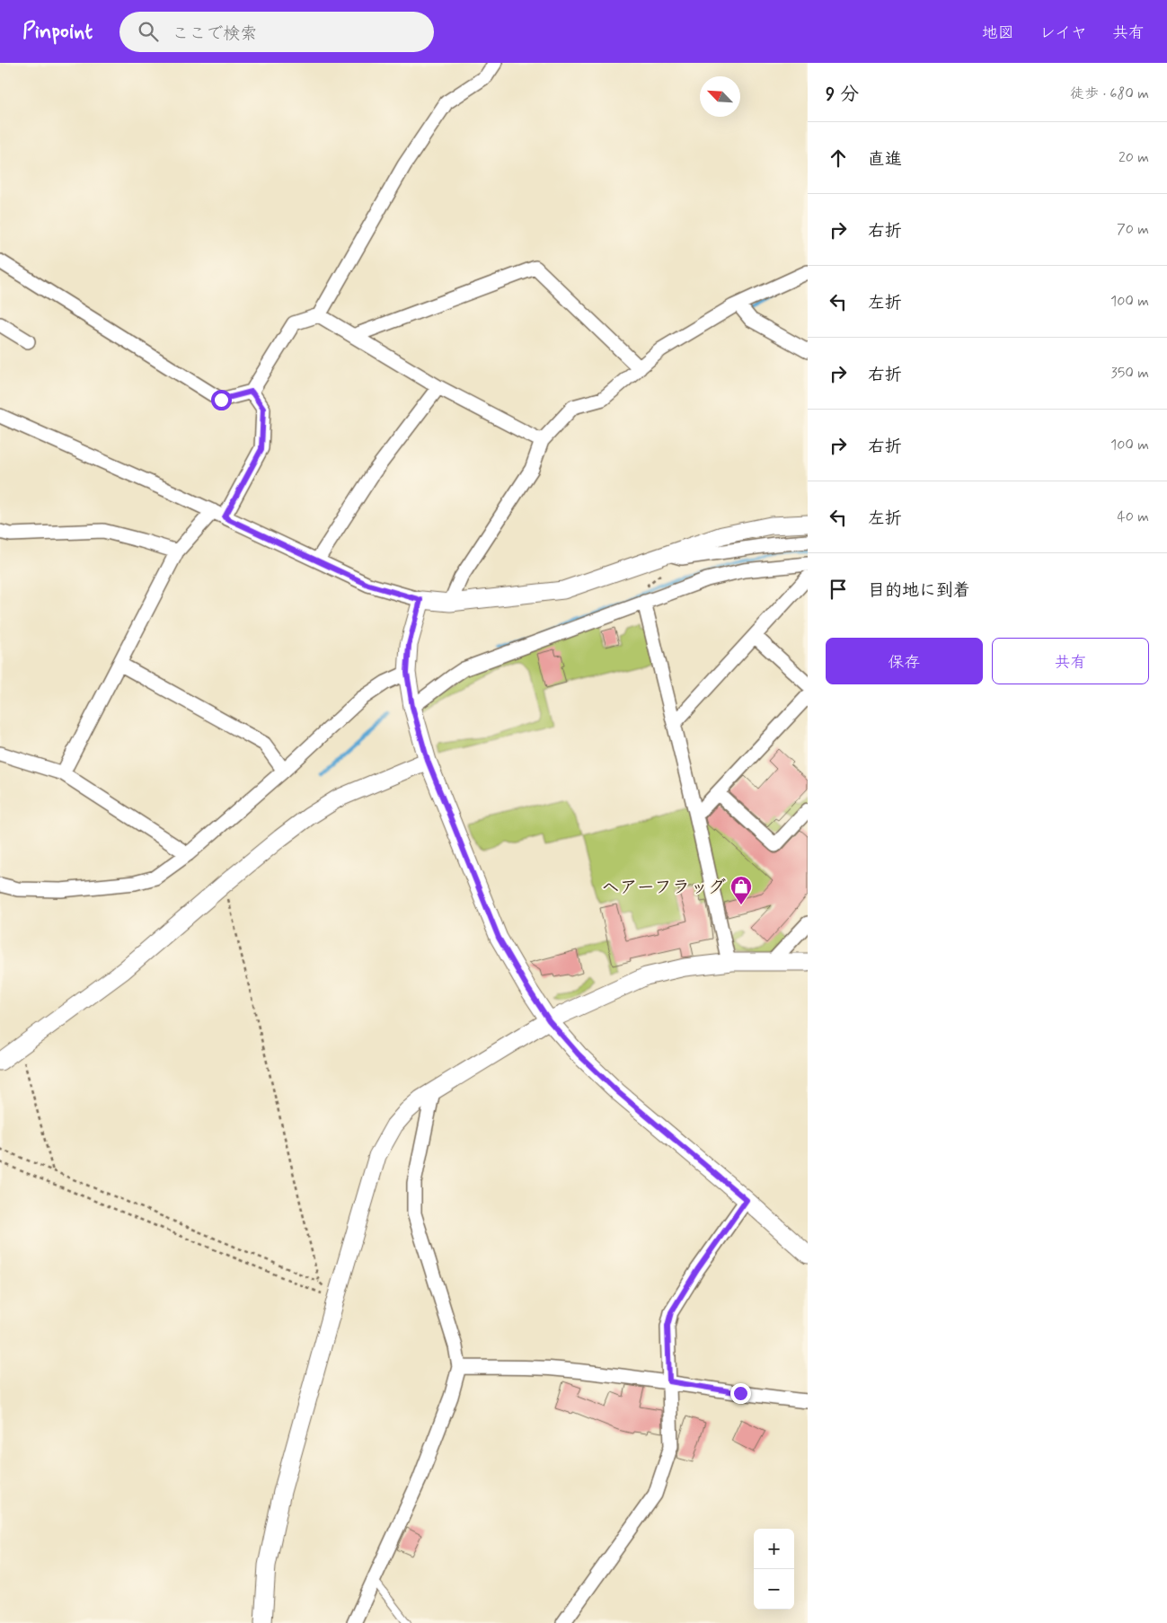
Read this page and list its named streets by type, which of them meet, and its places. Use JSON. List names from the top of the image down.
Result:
{
  "places": {
    "shop": ["ヘアーフラッグ"]
  },
  "north": "top left",
  "page": {
    "header": "Pinpoint",
    "search": "ここで検索",
    "nav": ["地図", "レイヤ", "共有"],
    "heading": ["9 分", "徒歩 · 680 m"],
    "list": [
      ["直進", "20 m"],
      ["右折", "70 m"],
      ["左折", "100 m"],
      ["右折", "350 m"],
      ["右折", "100 m"],
      ["左折", "40 m"],
      "目的地に到着"
    ],
    "buttons": ["保存", "共有"],
    "map_buttons": ["+", "−"]
  }
}
